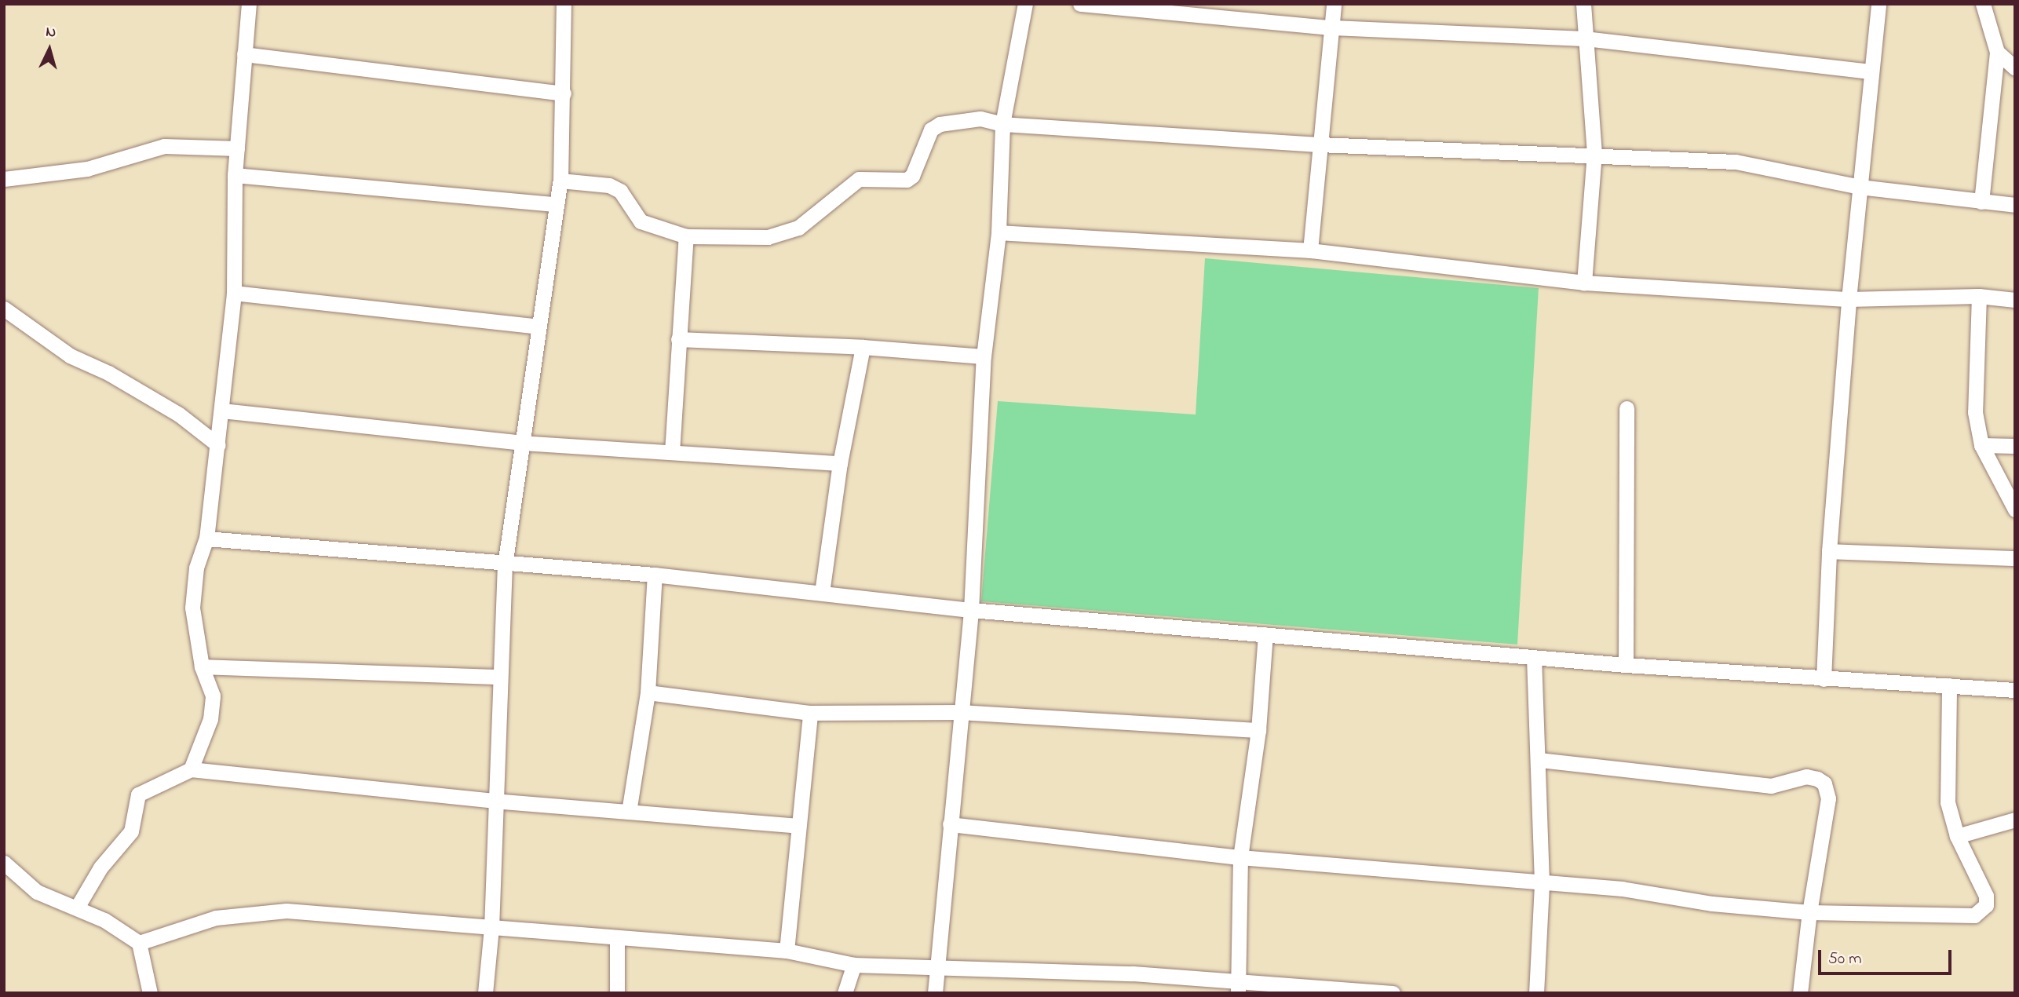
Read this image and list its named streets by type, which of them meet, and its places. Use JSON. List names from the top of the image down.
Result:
{
  "scale_bar": "50 m",
  "north": "top"
}
